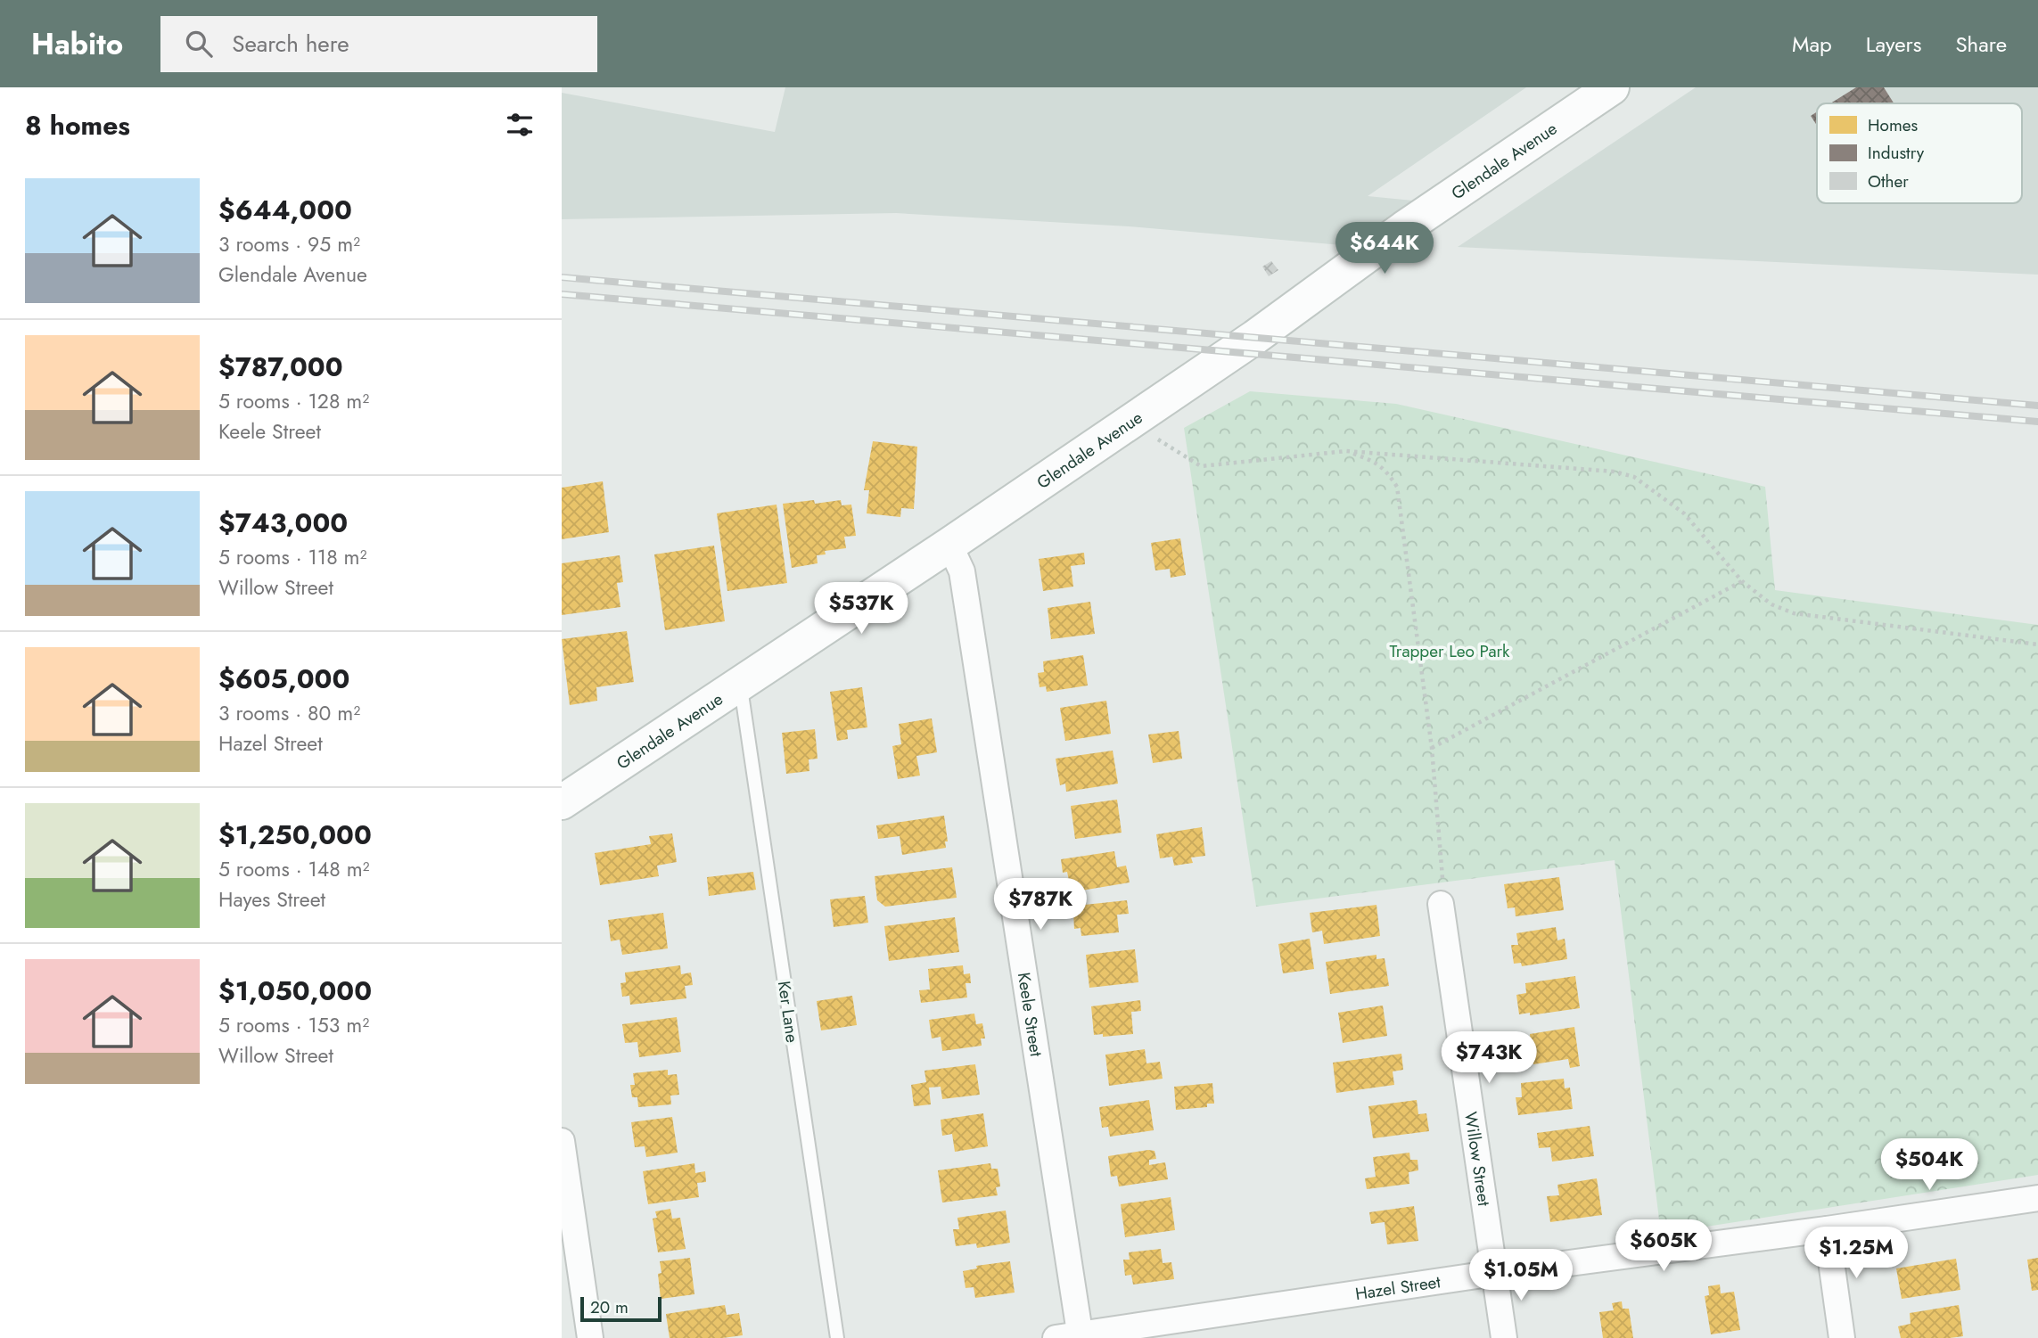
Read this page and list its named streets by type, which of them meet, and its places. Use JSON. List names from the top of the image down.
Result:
{
  "streets": {
    "main road": ["Glendale Avenue"],
    "street": ["Keele Street", "Willow Street", "Hazel Street"],
    "lane": ["Ker Lane"]
  },
  "crossings": [
    ["Glendale Avenue", "Ker Lane"],
    ["Glendale Avenue", "Keele Street"],
    ["Keele Street", "Hazel Street"],
    ["Willow Street", "Hazel Street"]
  ],
  "parks": ["Trapper Leo Park"],
  "legend": ["Homes", "Industry", "Other"],
  "scale_bar": "20 m",
  "page": {
    "header": "Habito",
    "search": "Search here",
    "nav": ["Map", "Layers", "Share"],
    "heading": "8 homes",
    "list": [
      {
        "name": "$644,000",
        "note": "3 rooms · 95 m² · Glendale Avenue"
      },
      {
        "name": "$787,000",
        "note": "5 rooms · 128 m² · Keele Street"
      },
      {
        "name": "$743,000",
        "note": "5 rooms · 118 m² · Willow Street"
      },
      {
        "name": "$605,000",
        "note": "3 rooms · 80 m² · Hazel Street"
      },
      {
        "name": "$1,250,000",
        "note": "5 rooms · 148 m² · Hayes Street"
      },
      {
        "name": "$1,050,000",
        "note": "5 rooms · 153 m² · Willow Street"
      }
    ],
    "price": [
      "$644K",
      "$537K",
      "$787K",
      "$743K",
      "$504K",
      "$605K",
      "$1.25M",
      "$1.05M"
    ],
    "scale": "20 m"
  }
}
